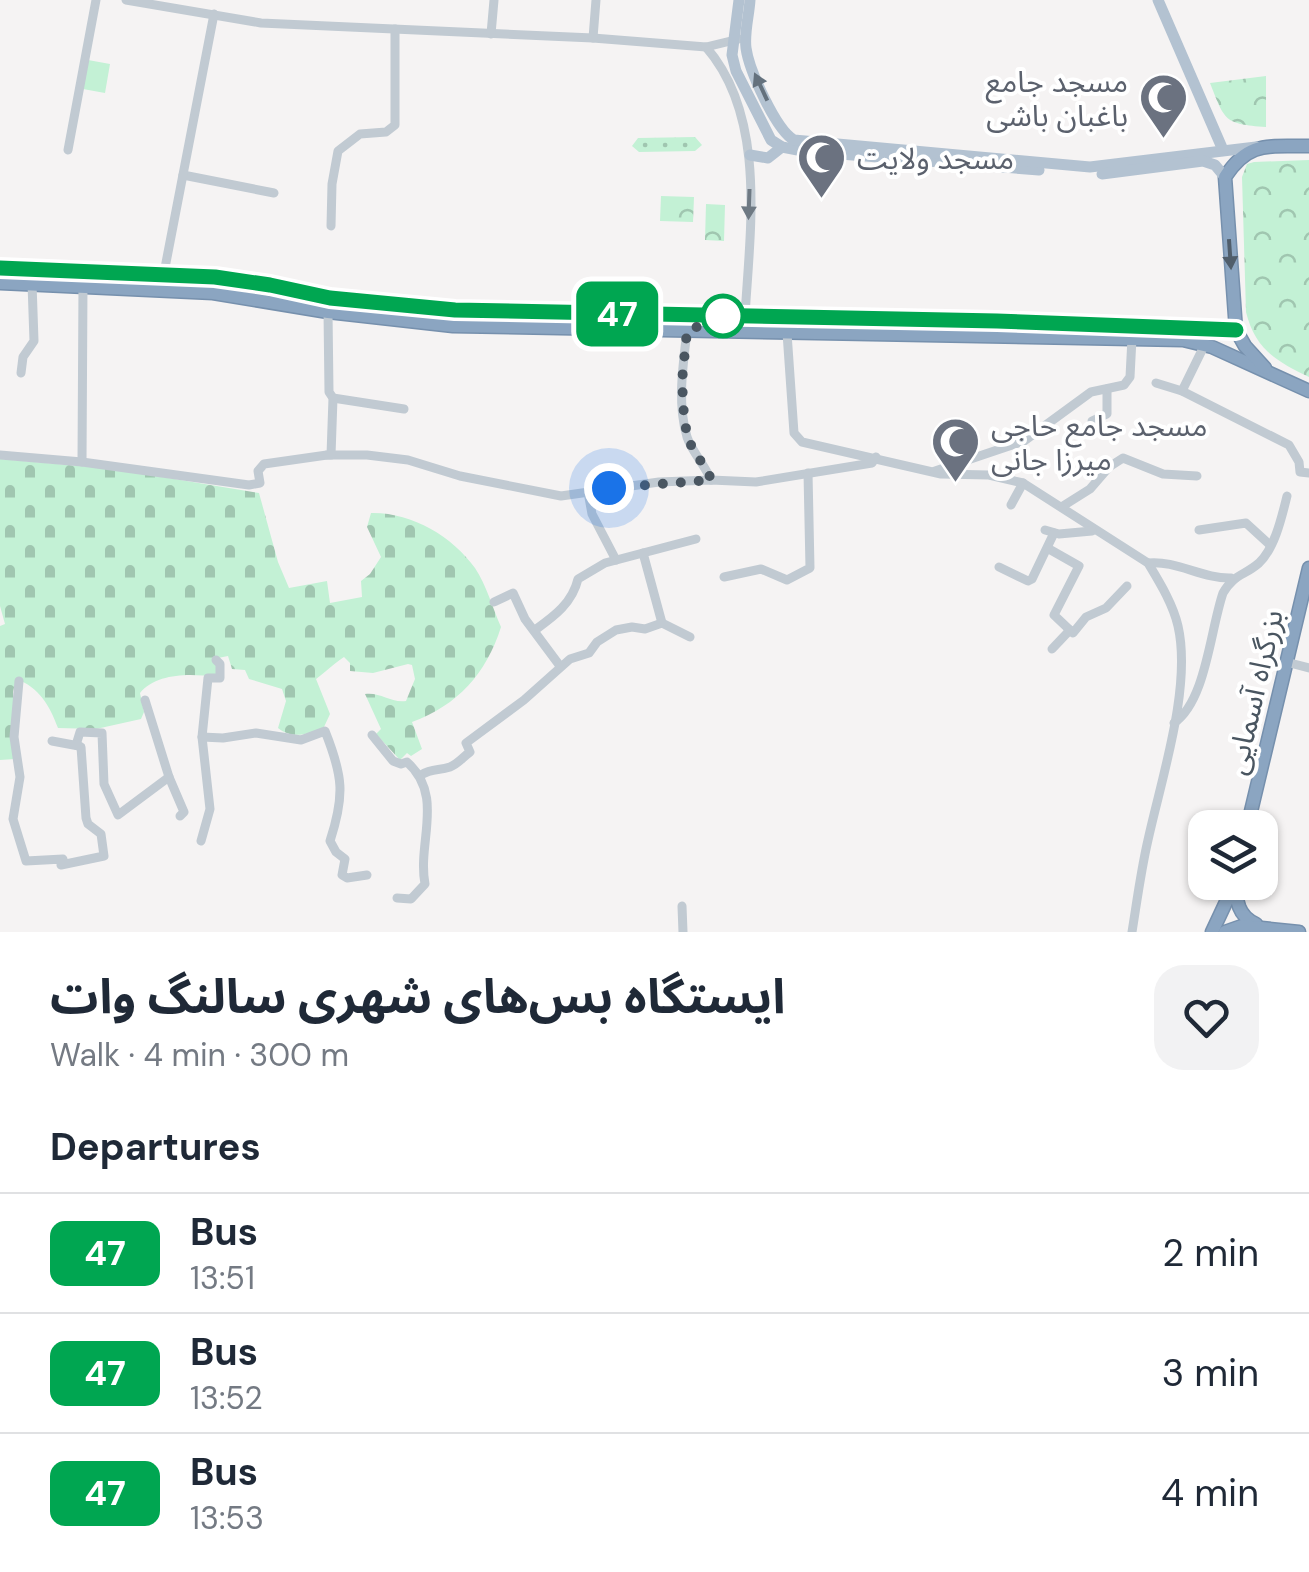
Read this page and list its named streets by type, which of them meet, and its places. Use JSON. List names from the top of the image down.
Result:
{
  "streets": {
    "highway": ["بزرگراه آسمایی"]
  },
  "places": {
    "mosque": ["مسجد جامع باغبان باشی", "مسجد ولایت", "مسجد جامع حاجی میرزا جانی"]
  },
  "lines": ["bus line 47"],
  "page": {
    "on_map": "47",
    "heading": [
      ["ایستگاه بس‌های شهری سالنگ وات", "Walk · 4 min · 300 m"],
      "Departures"
    ],
    "list": [
      {
        "mark": "47",
        "name": "Bus",
        "note": "13:51",
        "value": "2 min"
      },
      {
        "mark": "47",
        "name": "Bus",
        "note": "13:52",
        "value": "3 min"
      },
      {
        "mark": "47",
        "name": "Bus",
        "note": "13:53",
        "value": "4 min"
      }
    ]
  }
}
